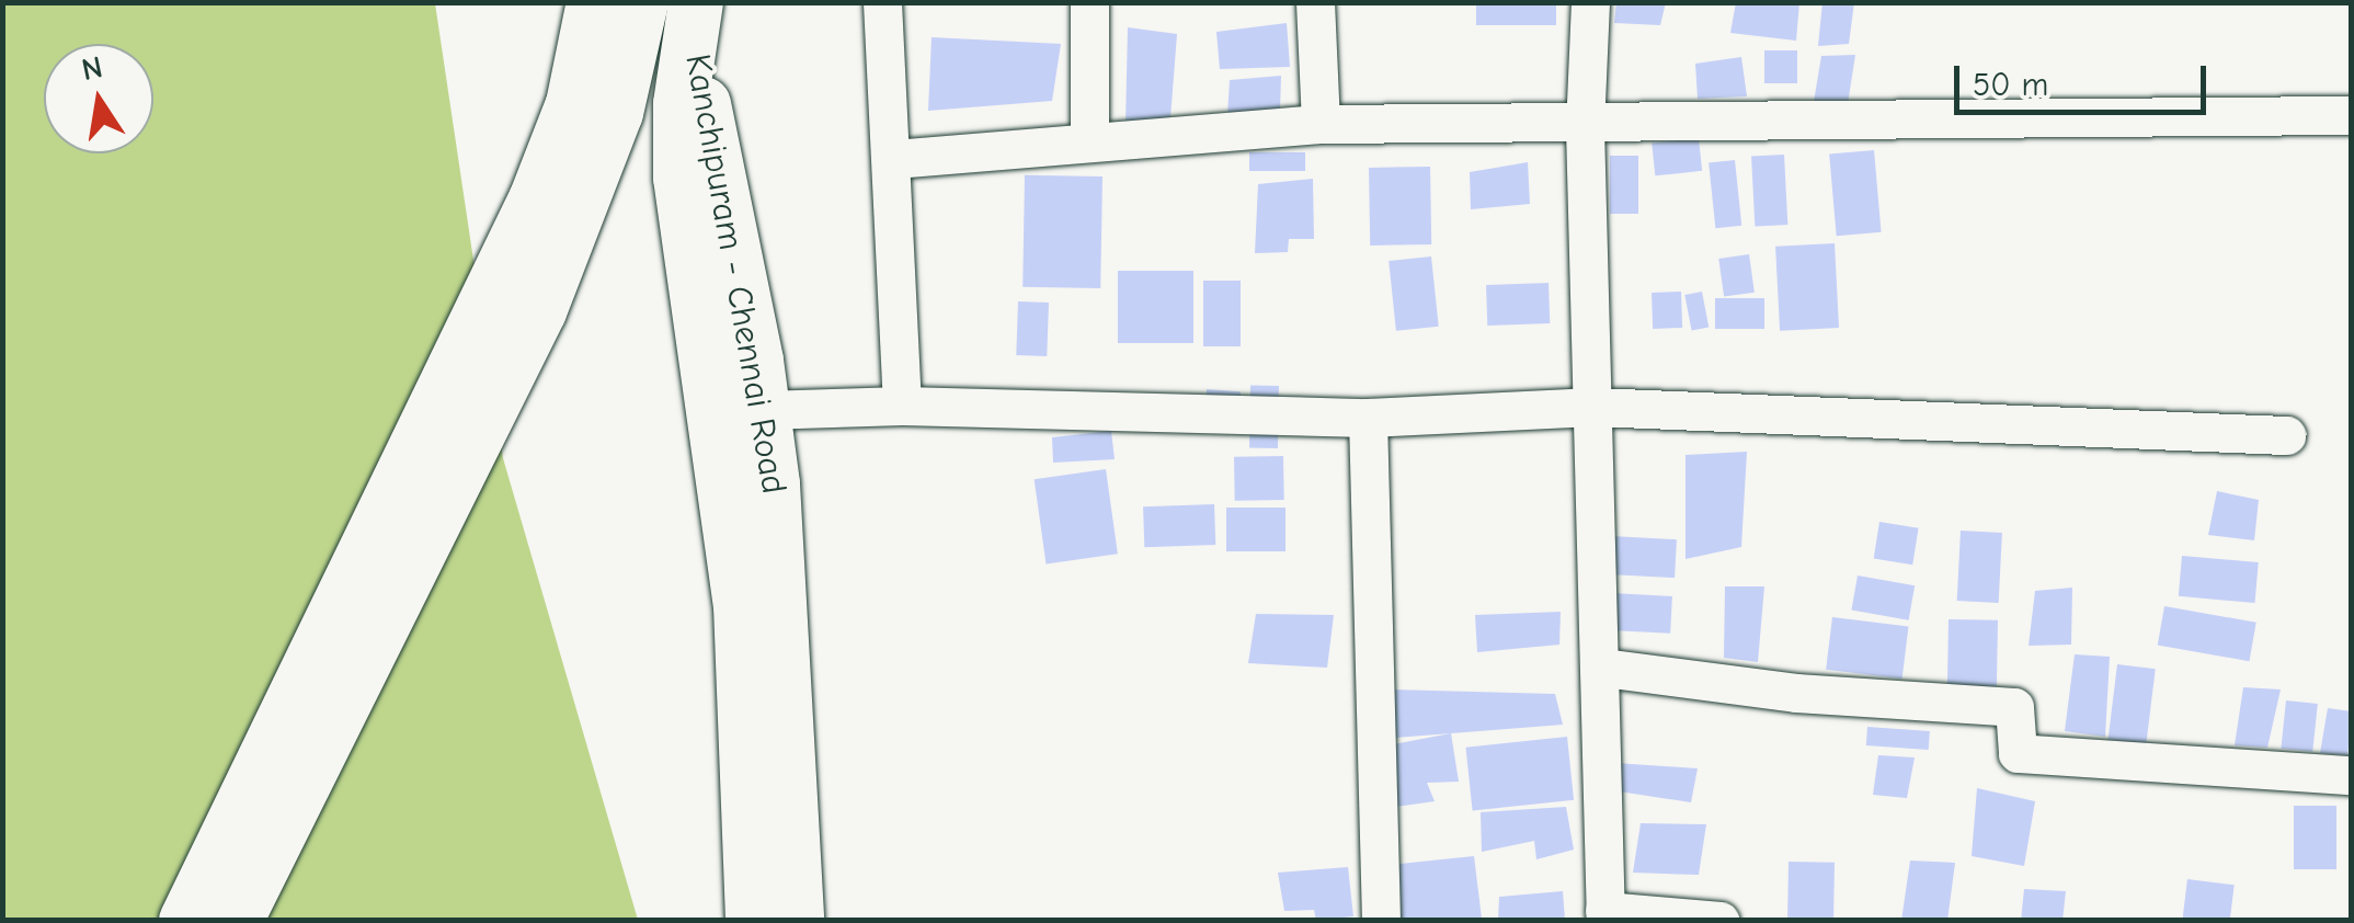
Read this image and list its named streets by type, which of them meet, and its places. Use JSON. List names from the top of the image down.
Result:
{
  "streets": {
    "main road": ["Kanchipuram - Chennai Road"]
  },
  "scale_bar": "50 m",
  "north": "top"
}
